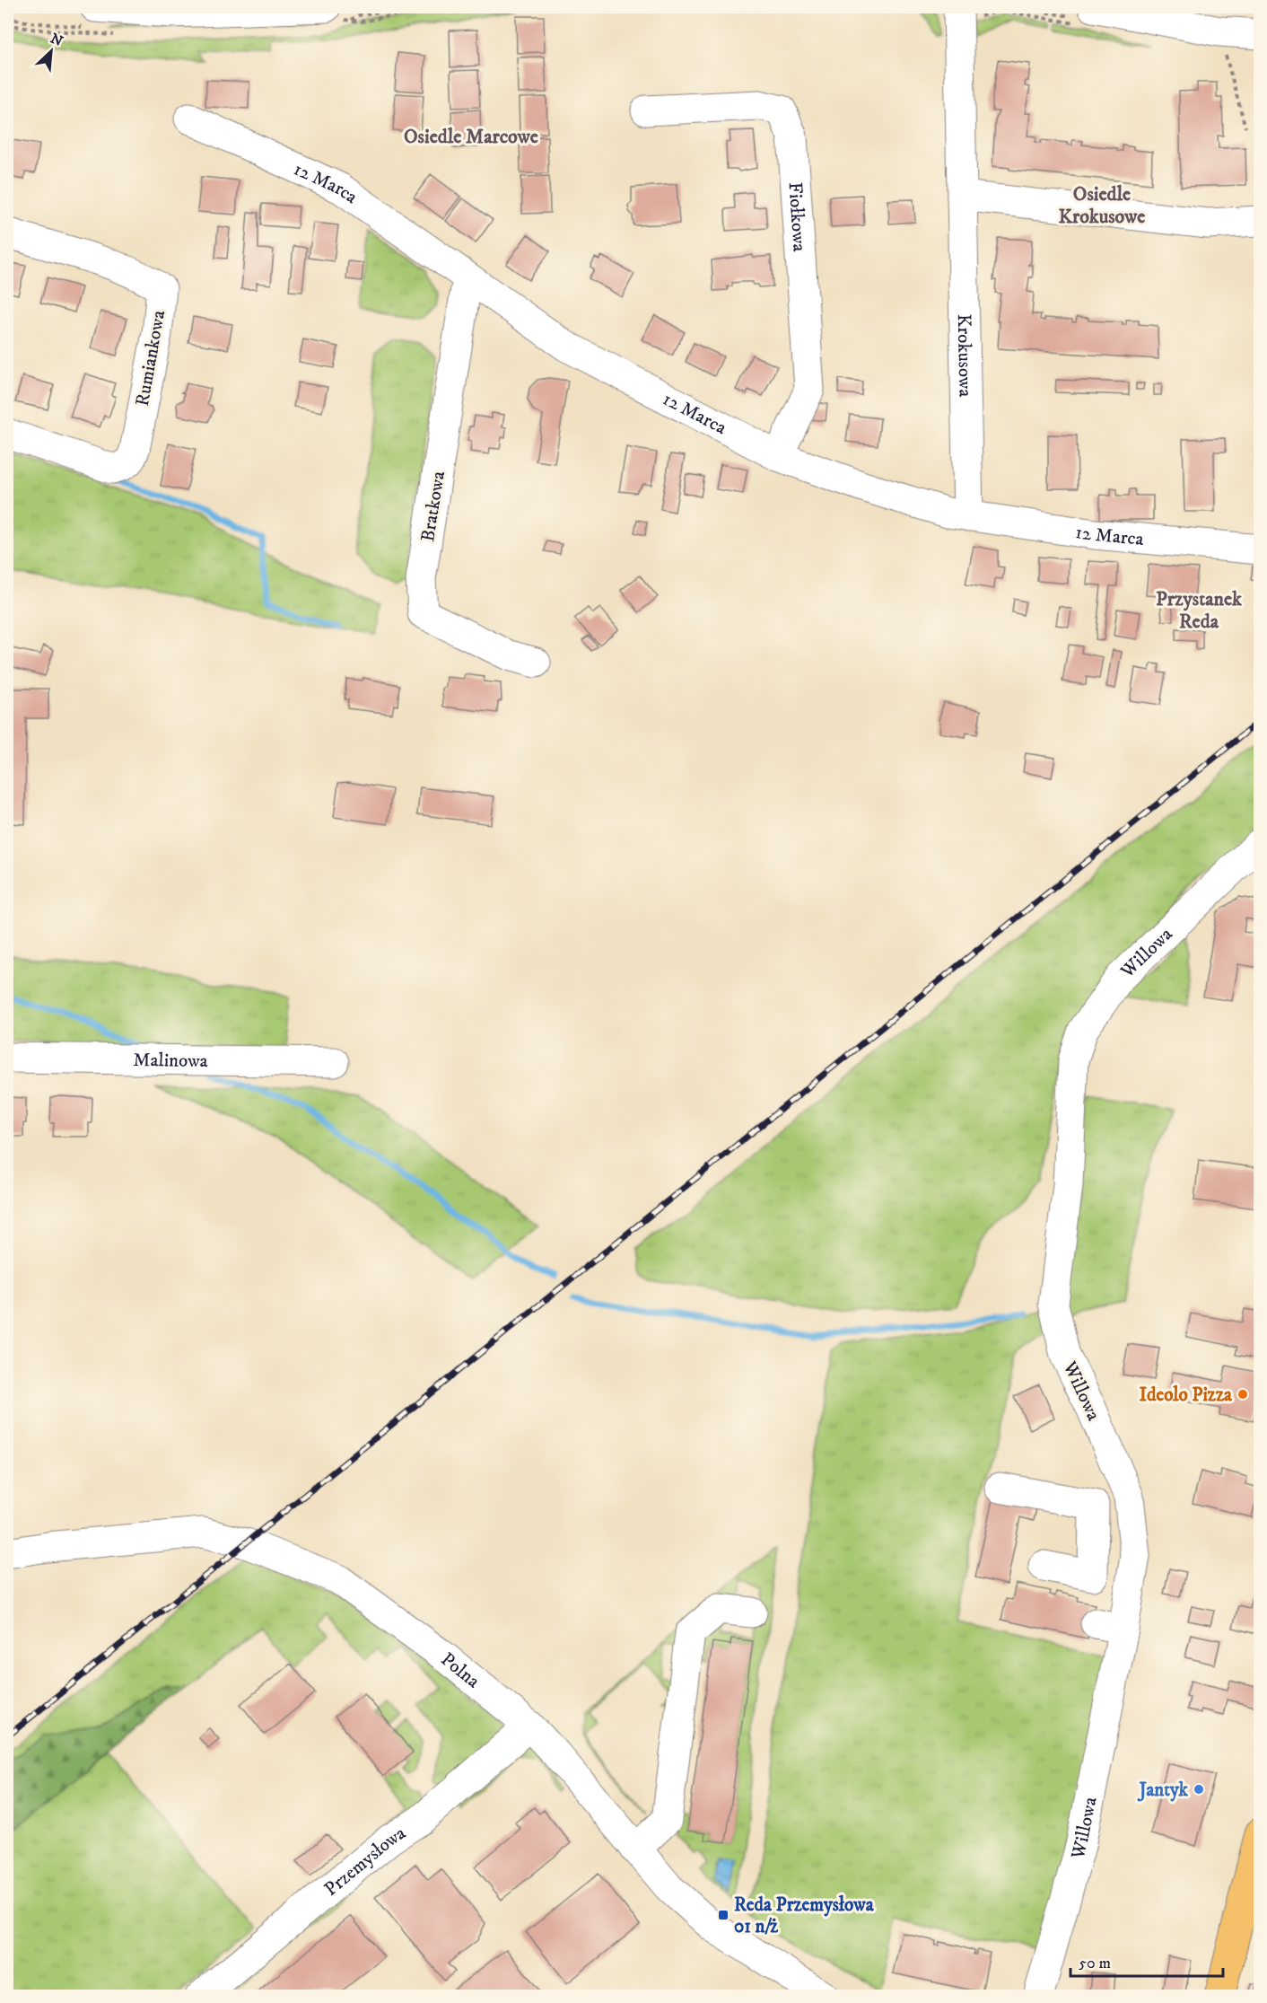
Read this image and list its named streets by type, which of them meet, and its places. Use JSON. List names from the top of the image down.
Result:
{
  "streets": {
    "street": [
      "12 Marca",
      "Fiołkowa",
      "Krokusowa",
      "Rumiankowa",
      "Bratkowa",
      "Willowa",
      "Malinowa",
      "Polna",
      "Przemysłowa"
    ]
  },
  "crossings": [
    ["12 Marca", "Fiołkowa"],
    ["12 Marca", "Krokusowa"],
    ["12 Marca", "Bratkowa"],
    ["Polna", "Przemysłowa"]
  ],
  "districts": ["Osiedle Marcowe", "Osiedle Krokusowe", "Przystanek Reda"],
  "places": {
    "other": ["Ideolo Pizza", "Jantyk"],
    "transit": ["Reda Przemysłowa 01 n/ż"]
  },
  "scale_bar": "50 m",
  "north": "top right"
}
